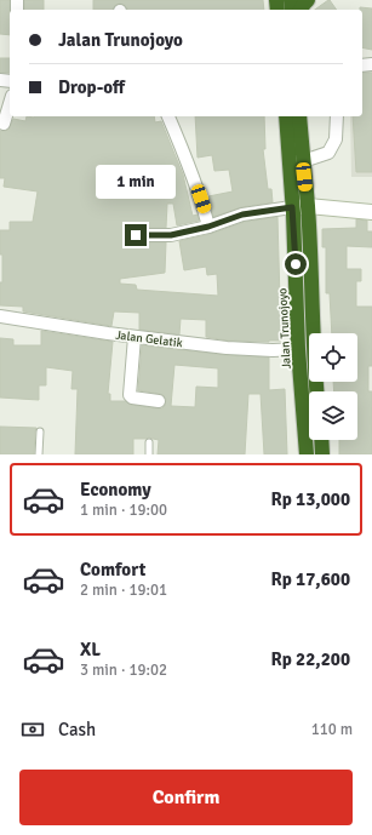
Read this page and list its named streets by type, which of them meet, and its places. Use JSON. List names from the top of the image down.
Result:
{
  "streets": {
    "highway": ["Jalan Trunojoyo"],
    "street": ["Jalan Gelatik"]
  },
  "crossings": [
    ["Jalan Trunojoyo", "Jalan Gelatik"]
  ],
  "page": {
    "banner": ["Jalan Trunojoyo", "Drop-off"],
    "bubble": "1 min",
    "list": [
      {
        "name": "Economy",
        "note": "1 min · 19:00",
        "value": "Rp 13,000"
      },
      {
        "name": "Comfort",
        "note": "2 min · 19:01",
        "value": "Rp 17,600"
      },
      {
        "name": "XL",
        "note": "3 min · 19:02",
        "value": "Rp 22,200"
      }
    ],
    "pay": ["Cash", "110 m"],
    "buttons": "Confirm"
  }
}
